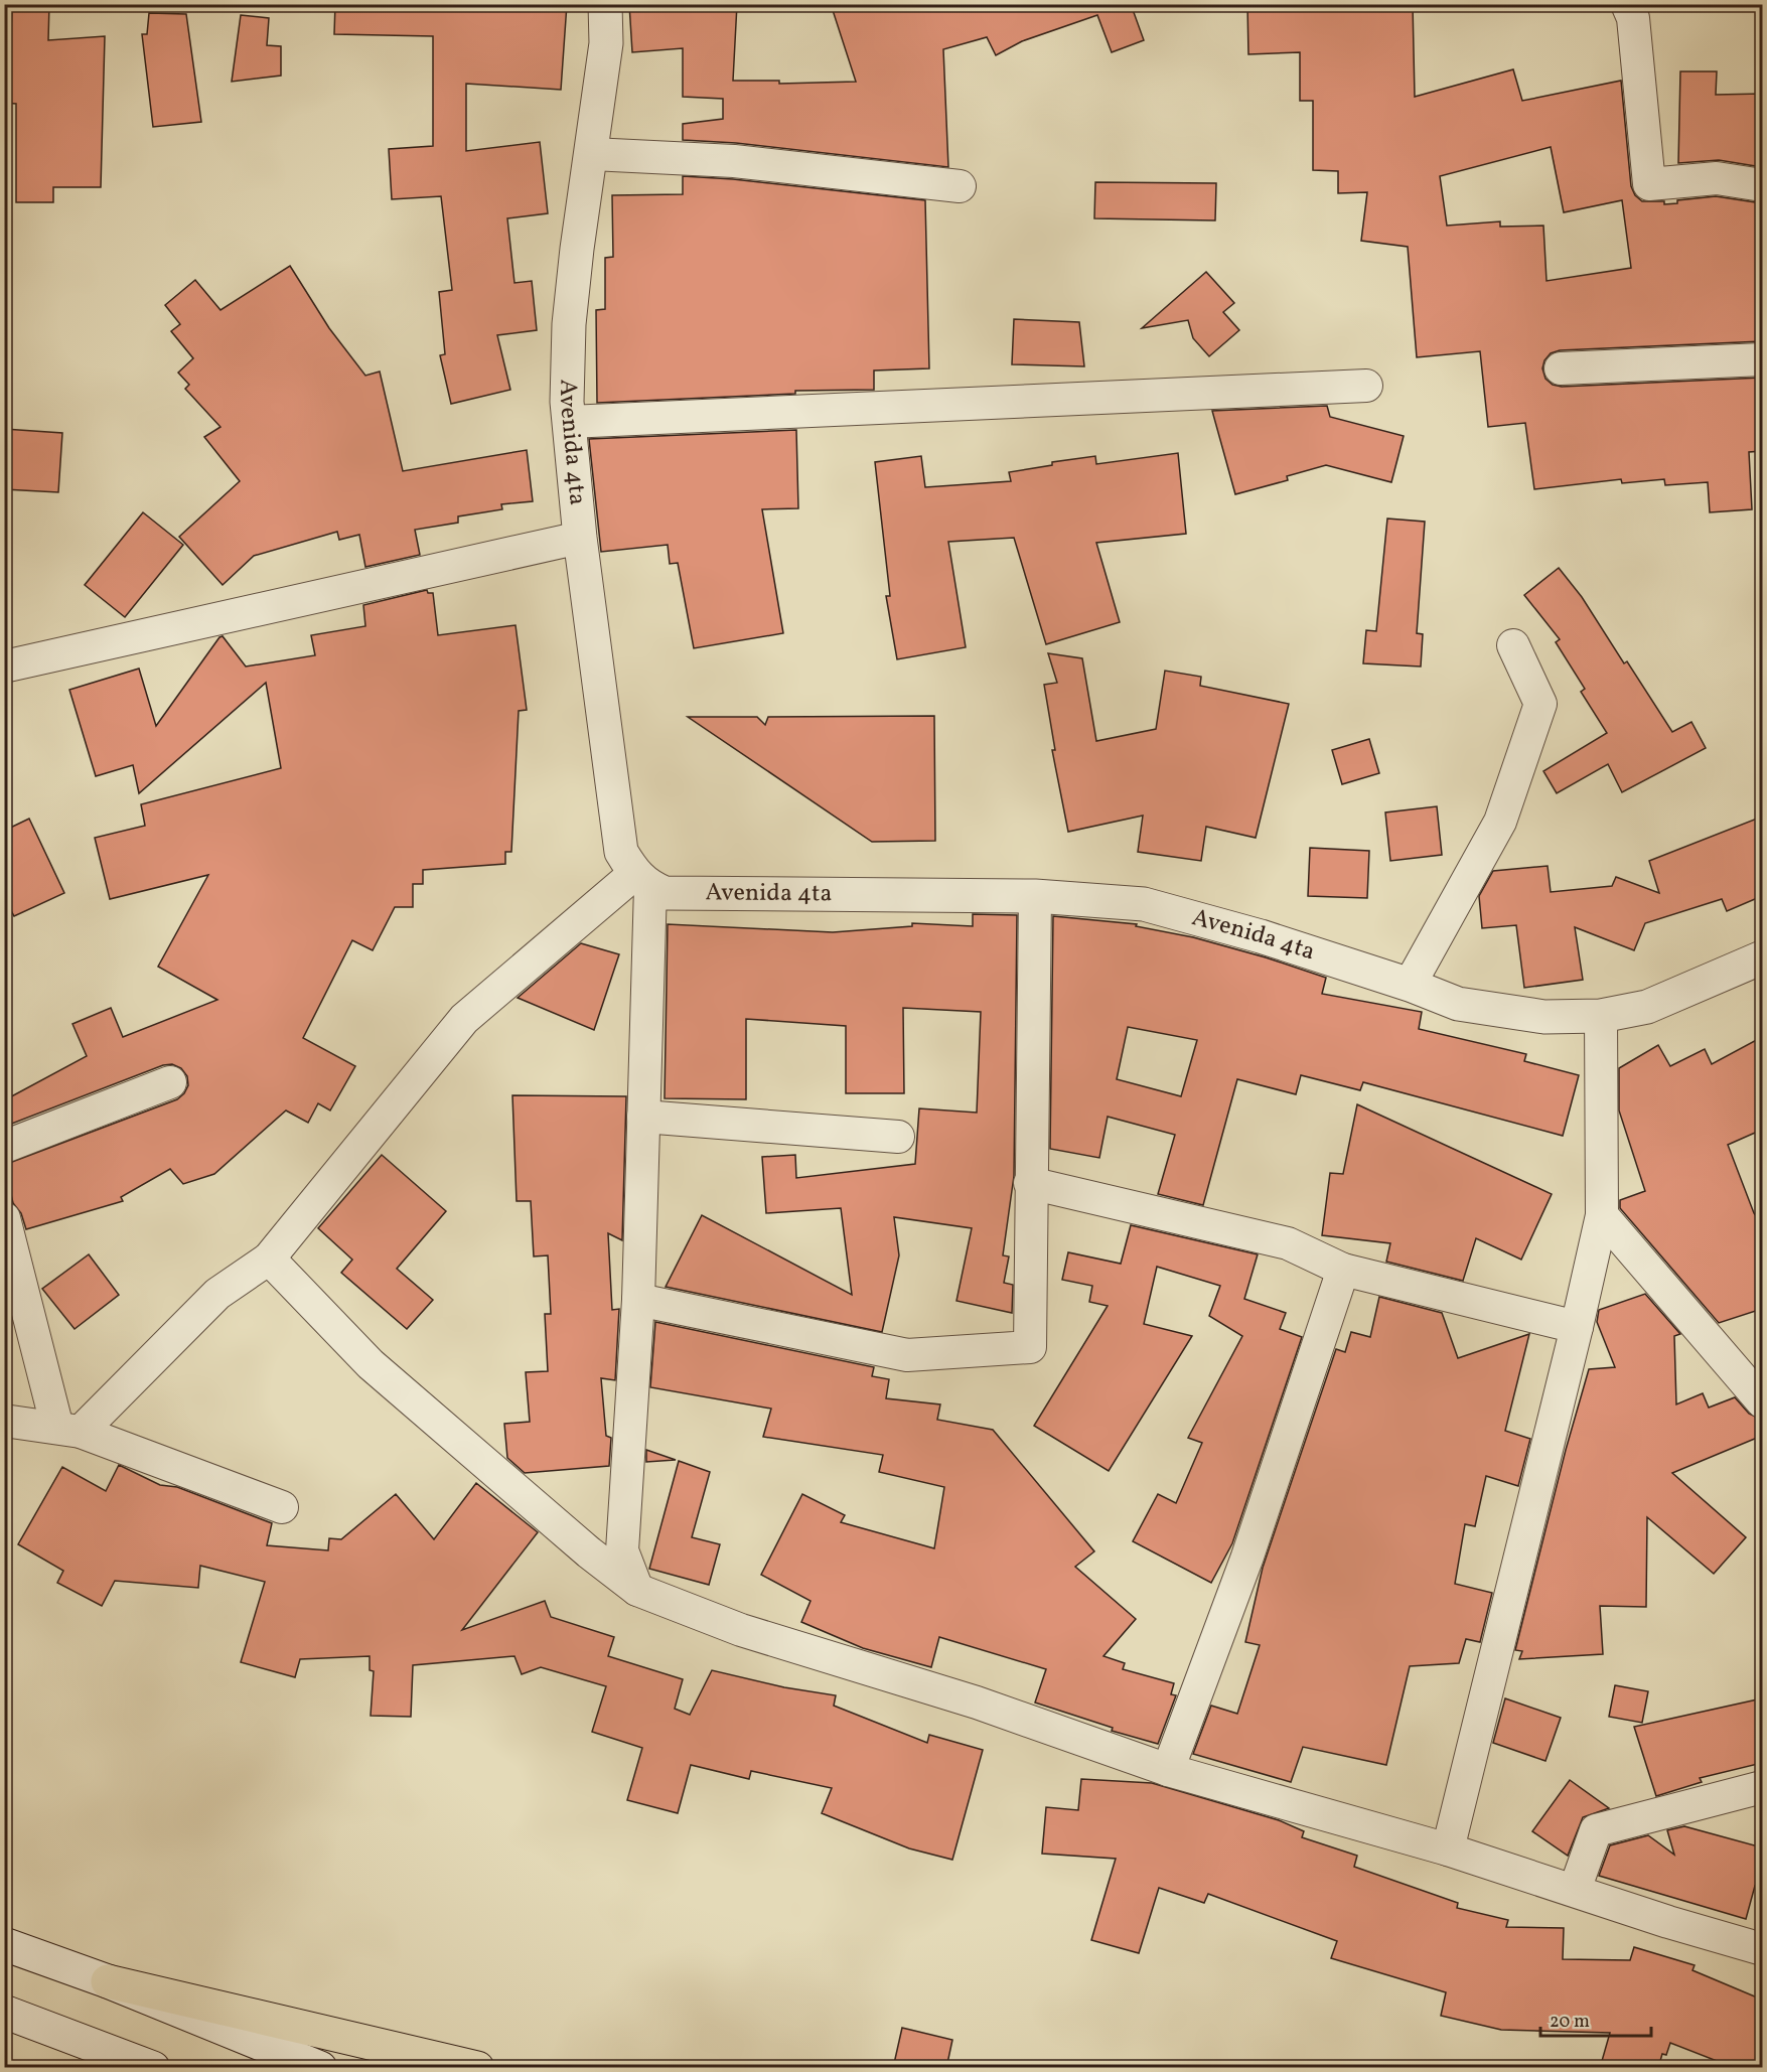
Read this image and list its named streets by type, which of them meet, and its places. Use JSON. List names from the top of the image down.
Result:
{
  "streets": {
    "street": ["Avenida 4ta"]
  },
  "scale_bar": "20 m"
}
